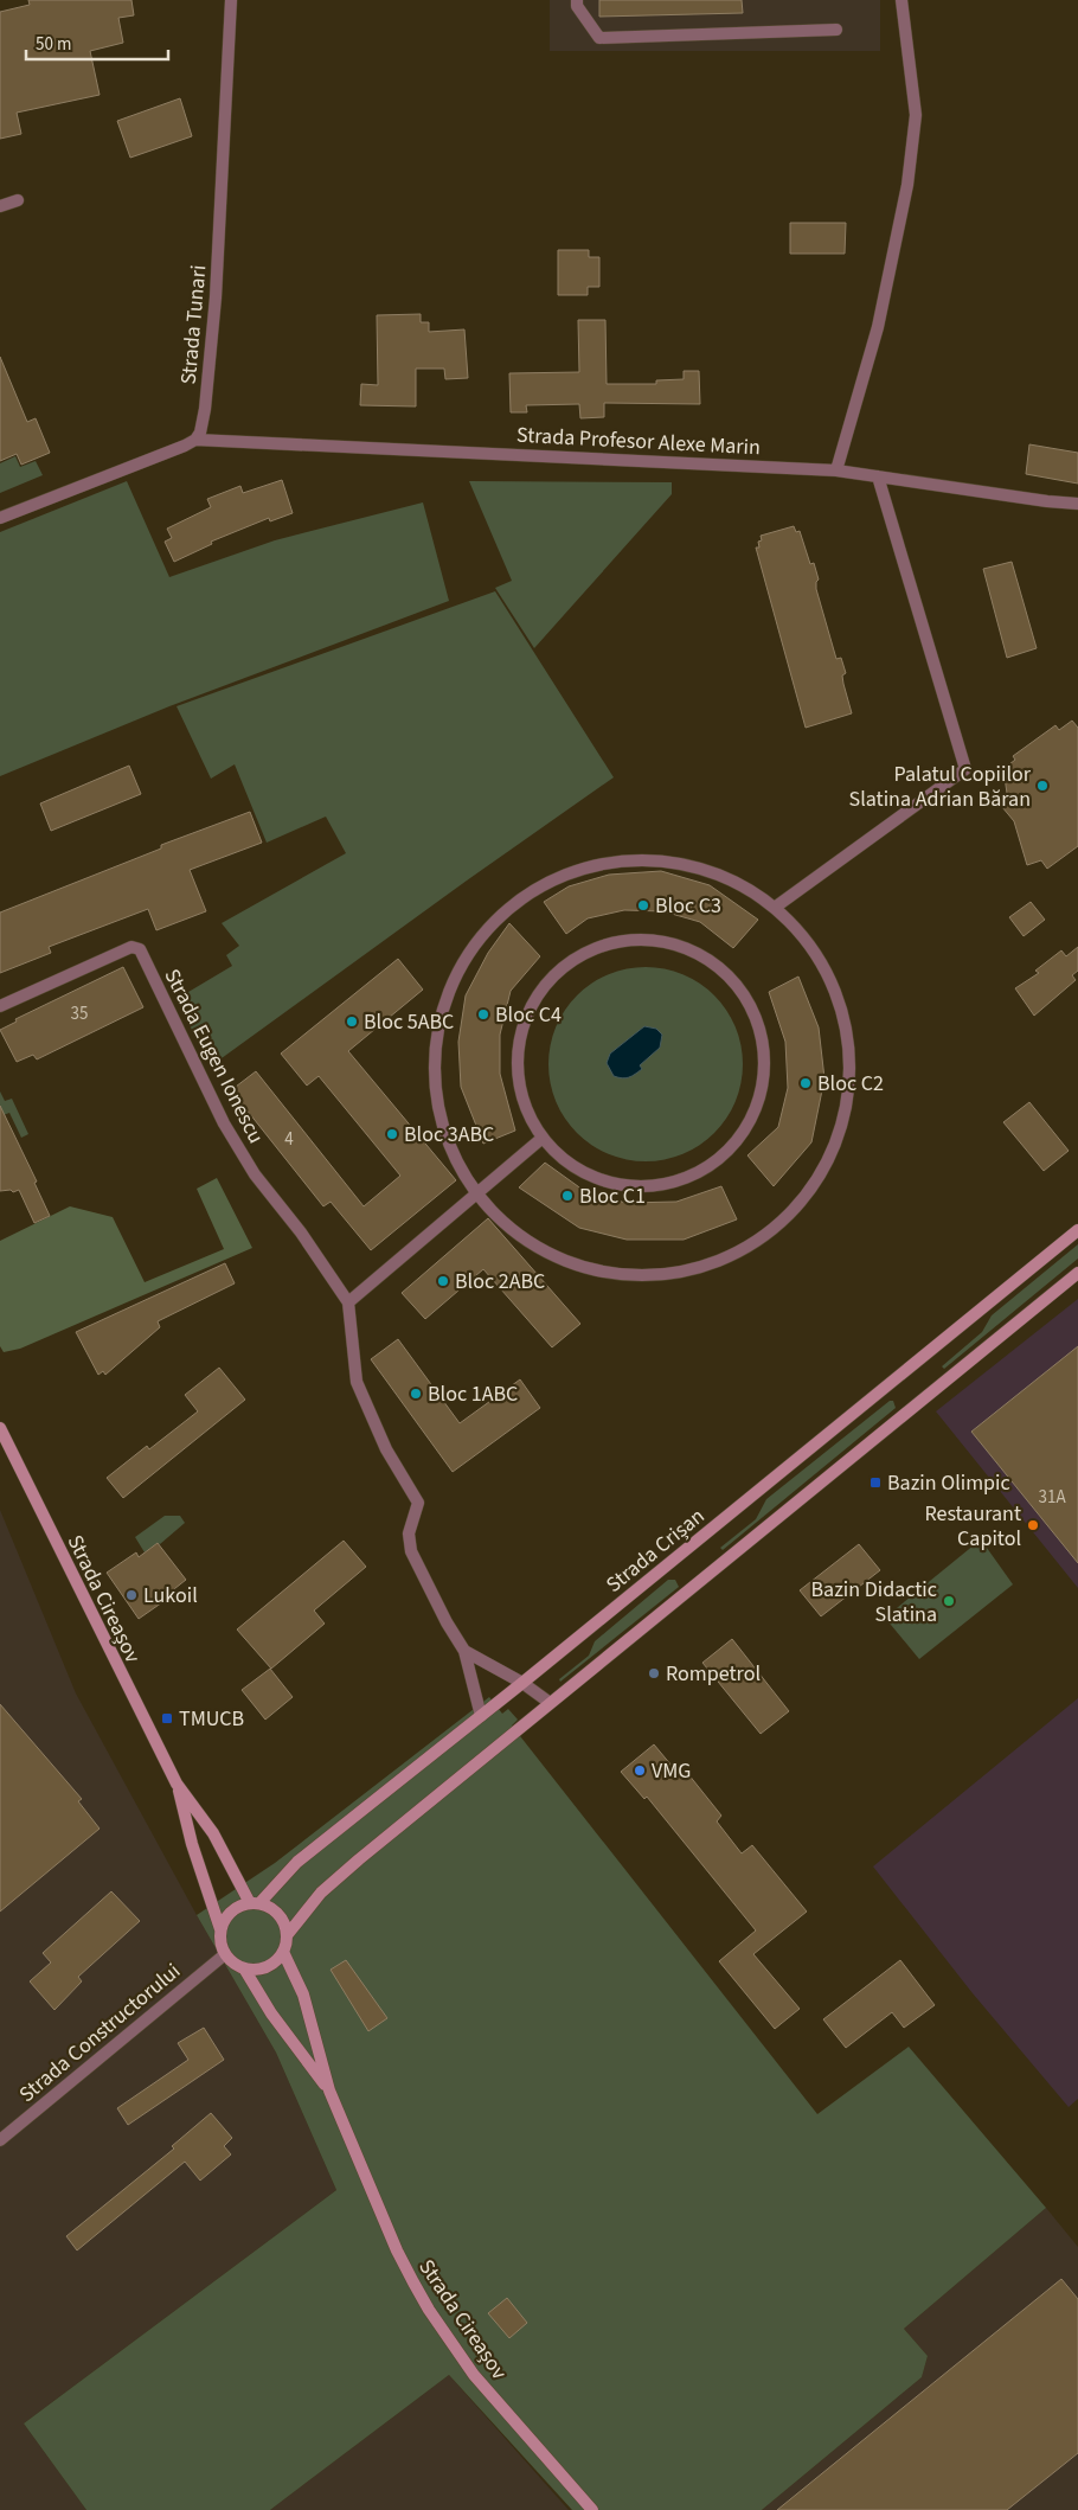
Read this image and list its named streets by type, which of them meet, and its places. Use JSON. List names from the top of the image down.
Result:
{
  "streets": {
    "main road": ["Strada Crișan", "Strada Cireașov"],
    "street": [
      "Strada Tunari",
      "Strada Profesor Alexe Marin",
      "Strada Eugen Ionescu",
      "Strada Constructorului"
    ]
  },
  "crossings": [
    ["Strada Tunari", "Strada Profesor Alexe Marin"],
    ["Strada Eugen Ionescu", "Strada Crișan"],
    ["Strada Crișan", "Strada Cireașov"],
    ["Strada Crișan", "Strada Constructorului"],
    ["Strada Cireașov", "Strada Constructorului"]
  ],
  "places": {
    "other": [
      "Palatul Copiilor Slatina Adrian Băran",
      "Bloc C3",
      "Bloc C4",
      "Bloc 5ABC",
      "Bloc C2",
      "Bloc 3ABC",
      "Bloc C1",
      "Bloc 2ABC",
      "Bloc 1ABC",
      "Restaurant Capitol",
      "Lukoil",
      "Bazin Didactic Slatina",
      "Rompetrol",
      "VMG"
    ],
    "transit": ["Bazin Olimpic", "TMUCB"]
  },
  "house_numbers": ["35", "4", "31A"],
  "scale_bar": "50 m"
}
